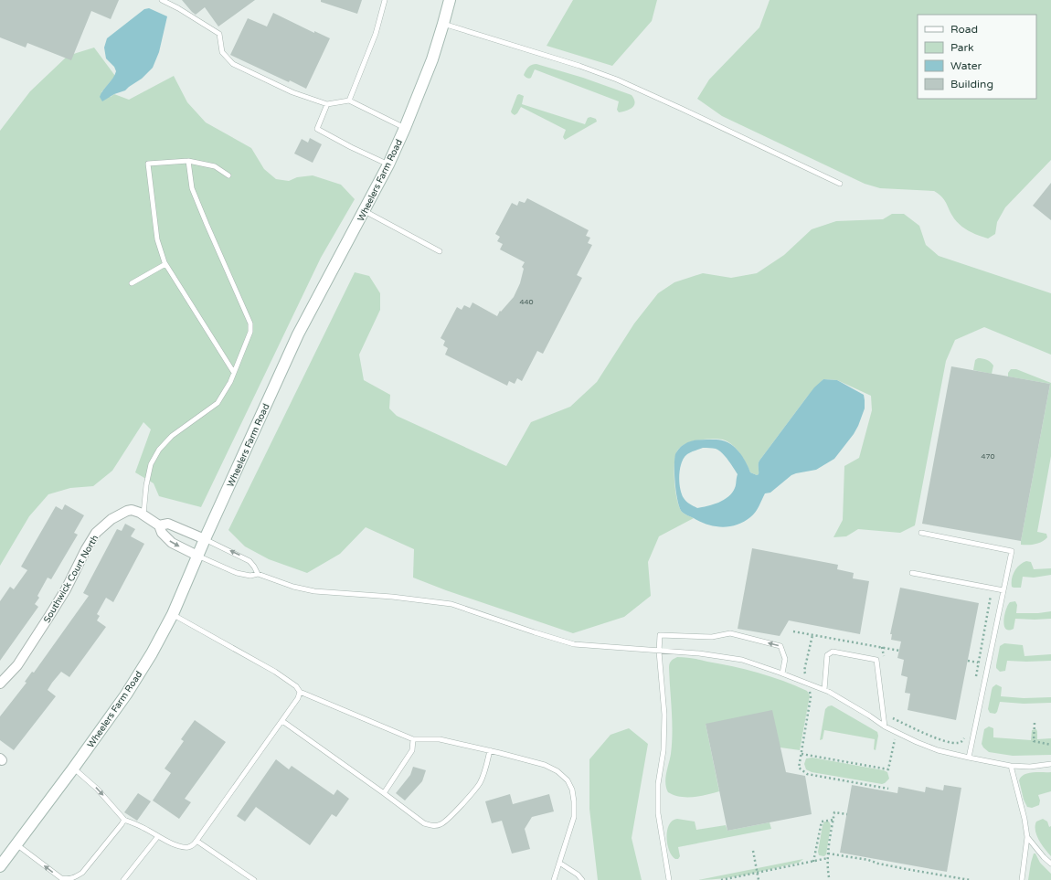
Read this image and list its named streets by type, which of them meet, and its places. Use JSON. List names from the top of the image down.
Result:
{
  "streets": {
    "main road": ["Wheelers Farm Road"],
    "street": ["Southwick Court North"]
  },
  "crossings": [
    ["Wheelers Farm Road", "Southwick Court North"]
  ],
  "house_numbers": ["440", "470"],
  "legend": [
    "Road",
    "Park",
    "Water",
    "Building"
  ]
}
